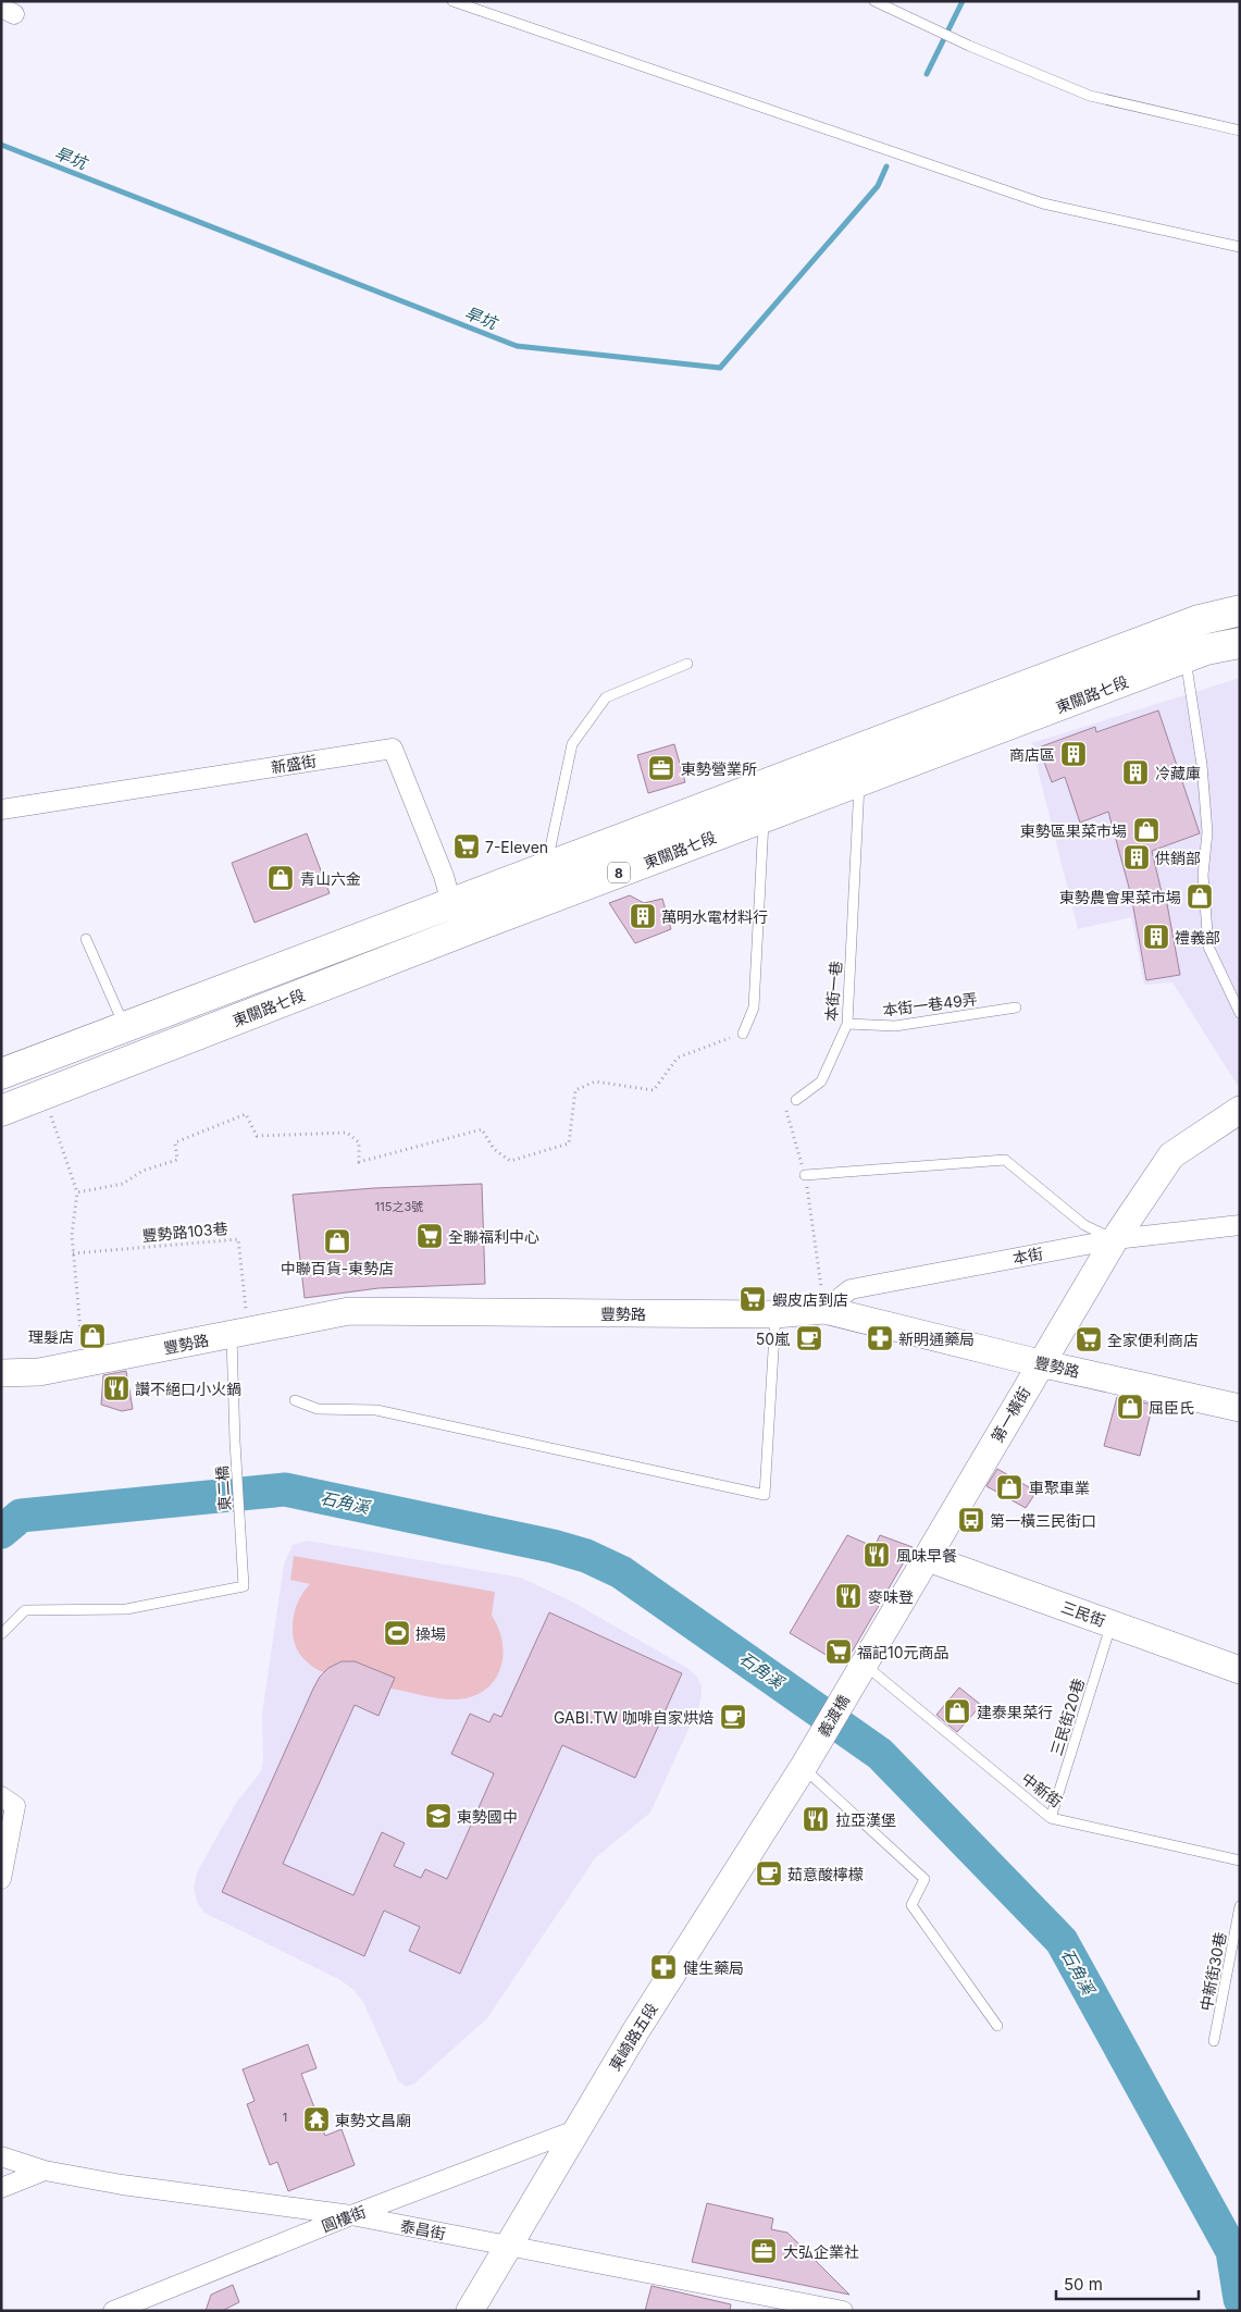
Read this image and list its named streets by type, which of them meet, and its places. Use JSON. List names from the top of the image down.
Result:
{
  "streets": {
    "main road": ["東關路七段", "8"],
    "street": [
      "新盛街",
      "本街",
      "豐勢路",
      "第一橫街",
      "三民街",
      "義渡橋",
      "東崎路五段",
      "圓樓街",
      "泰昌街"
    ],
    "lane": [
      "本街一巷",
      "本街一巷49弄",
      "東二橋",
      "三民街20巷",
      "中新街",
      "中新街30巷"
    ],
    "path": ["豐勢路103巷"]
  },
  "crossings": [
    ["東關路七段", "新盛街"],
    ["東關路七段", "本街一巷"],
    ["本街一巷", "本街一巷49弄"],
    ["豐勢路103巷", "豐勢路"],
    ["豐勢路103巷", "東二橋"],
    ["本街", "豐勢路"],
    ["本街", "第一橫街"],
    ["豐勢路", "第一橫街"],
    ["豐勢路", "東二橋"],
    ["第一橫街", "三民街"],
    ["第一橫街", "義渡橋"],
    ["第一橫街", "中新街"],
    ["三民街", "三民街20巷"],
    ["義渡橋", "中新街"],
    ["義渡橋", "東崎路五段"],
    ["三民街20巷", "中新街"],
    ["東崎路五段", "圓樓街"],
    ["東崎路五段", "泰昌街"],
    ["圓樓街", "泰昌街"]
  ],
  "water": ["旱坑", "石角溪"],
  "places": {
    "building": [
      "商店區",
      "冷藏庫",
      "供銷部",
      "萬明水電材料行",
      "禮義部"
    ],
    "office": ["東勢營業所", "大弘企業社"],
    "shop": [
      "東勢區果菜市場",
      "青山六金",
      "東勢農會果菜市場",
      "中聯百貨-東勢店",
      "理髮店",
      "屈臣氏",
      "車聚車業",
      "建泰果菜行"
    ],
    "supermarket": [
      "7-Eleven",
      "全聯福利中心",
      "蝦皮店到店",
      "全家便利商店",
      "福記10元商品"
    ],
    "cafe": ["50嵐", "GABI.TW 咖啡自家烘焙", "茹意酸檸檬"],
    "pharmacy": ["新明通藥局", "健生藥局"],
    "restaurant": [
      "讚不絕口小火鍋",
      "風味早餐",
      "麥味登",
      "拉亞漢堡"
    ],
    "bus stop": ["第一橫三民街口"],
    "sports": ["操場"],
    "school or university": ["東勢國中"],
    "temple": ["東勢文昌廟"]
  },
  "house_numbers": ["115之3號", "1"],
  "scale_bar": "50 m"
}
